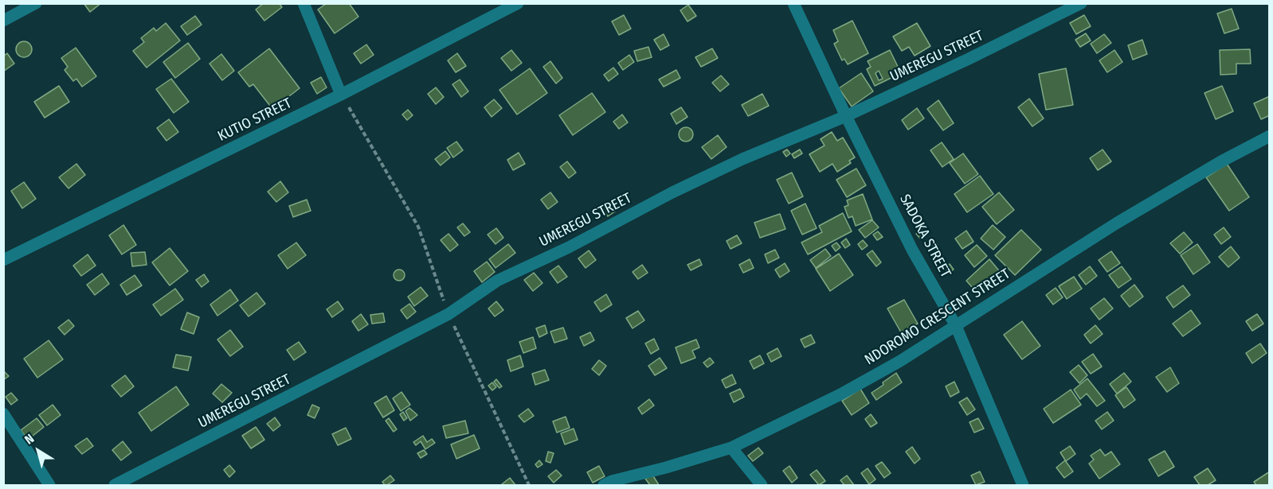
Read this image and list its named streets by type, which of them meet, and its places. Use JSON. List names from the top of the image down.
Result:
{
  "streets": {
    "street": [
      "UMEREGU STREET",
      "KUTIO STREET",
      "SADOKA STREET",
      "NDOROMO CRESCENT STREET"
    ]
  },
  "crossings": [
    ["UMEREGU STREET", "SADOKA STREET"],
    ["SADOKA STREET", "NDOROMO CRESCENT STREET"]
  ],
  "north": "top left"
}
